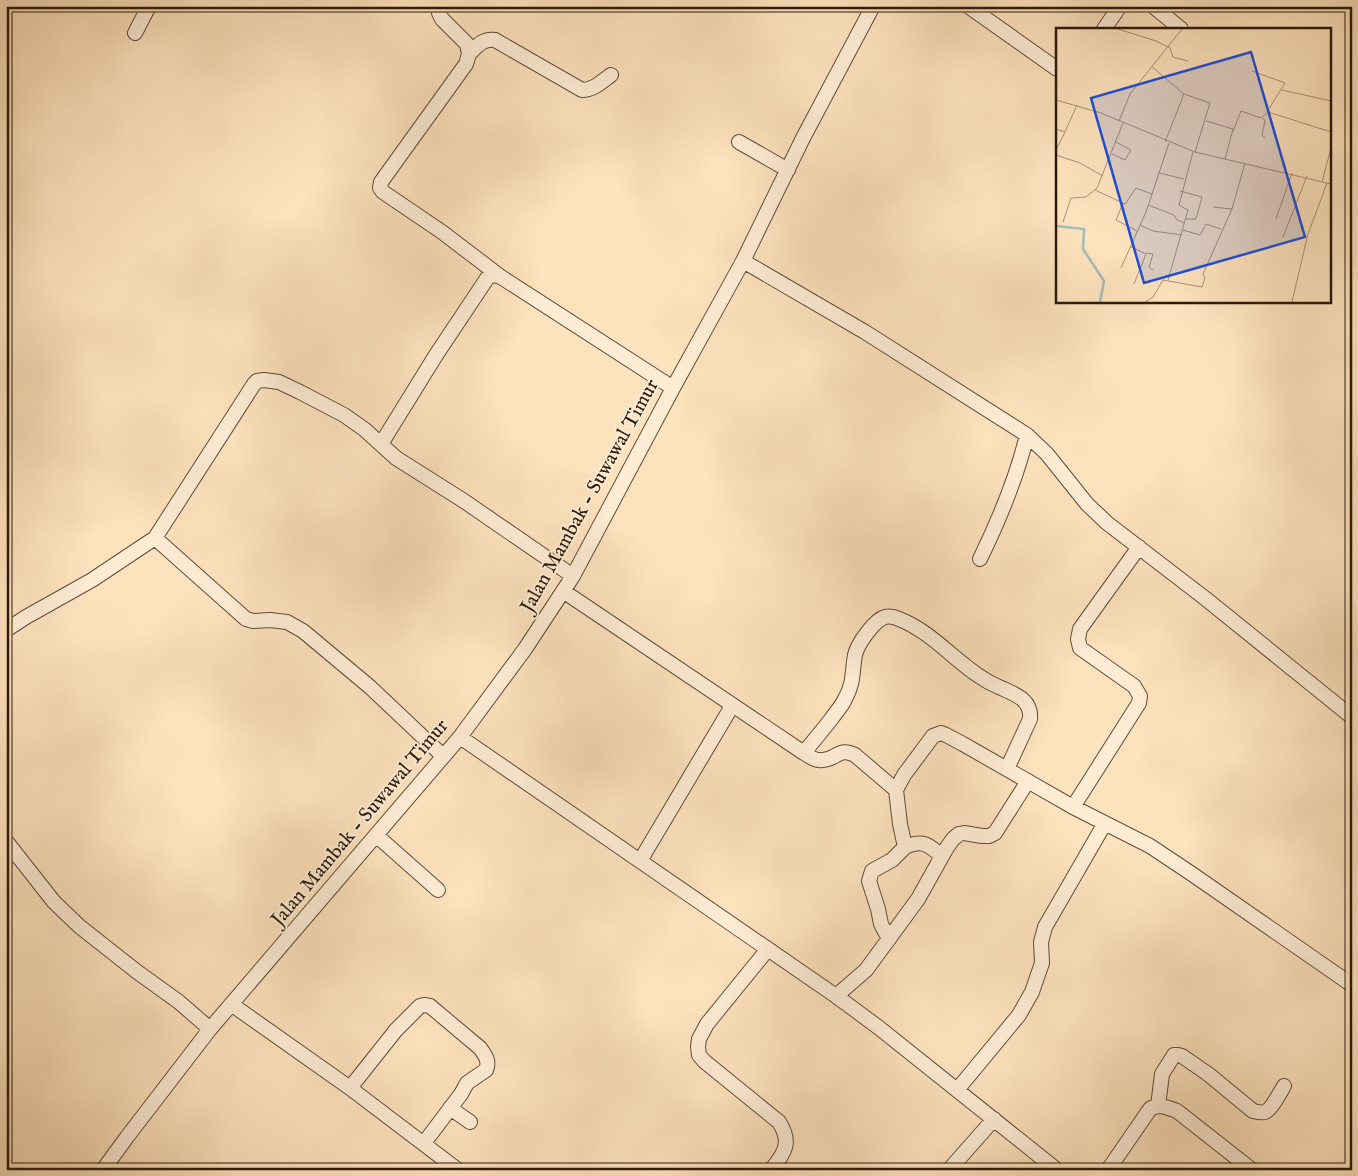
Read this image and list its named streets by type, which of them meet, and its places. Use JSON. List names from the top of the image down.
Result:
{
  "streets": {
    "street": ["Jalan Mambak - Suwawal Timur"]
  }
}
